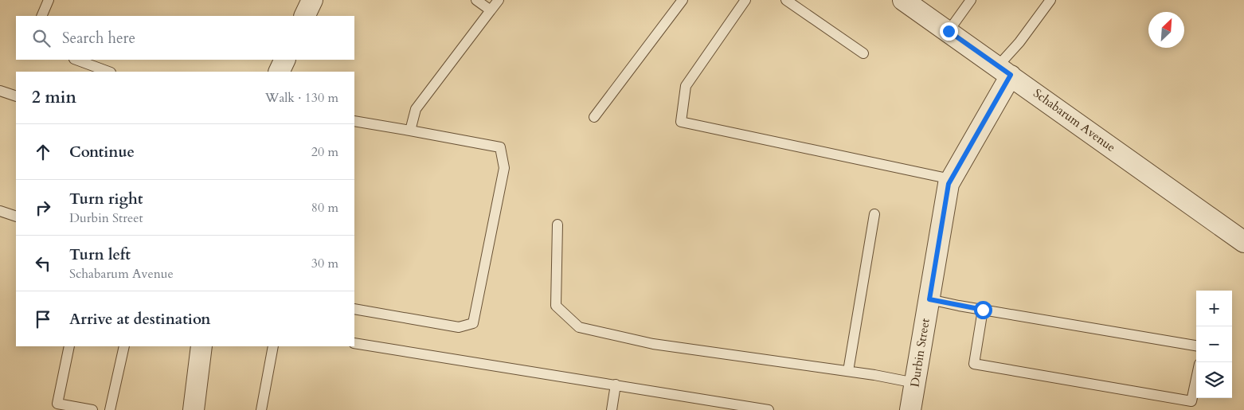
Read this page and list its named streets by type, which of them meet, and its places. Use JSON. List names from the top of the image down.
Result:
{
  "streets": {
    "street": ["Schabarum Avenue", "Durbin Street"]
  },
  "crossings": [
    ["Schabarum Avenue", "Durbin Street"]
  ],
  "north": "top right",
  "page": {
    "search": "Search here",
    "heading": ["2 min", "Walk · 130 m"],
    "list": [
      ["Continue", "20 m"],
      ["Turn right", "Durbin Street", "80 m"],
      ["Turn left", "Schabarum Avenue", "30 m"],
      "Arrive at destination"
    ],
    "map_buttons": ["+", "−"]
  }
}
